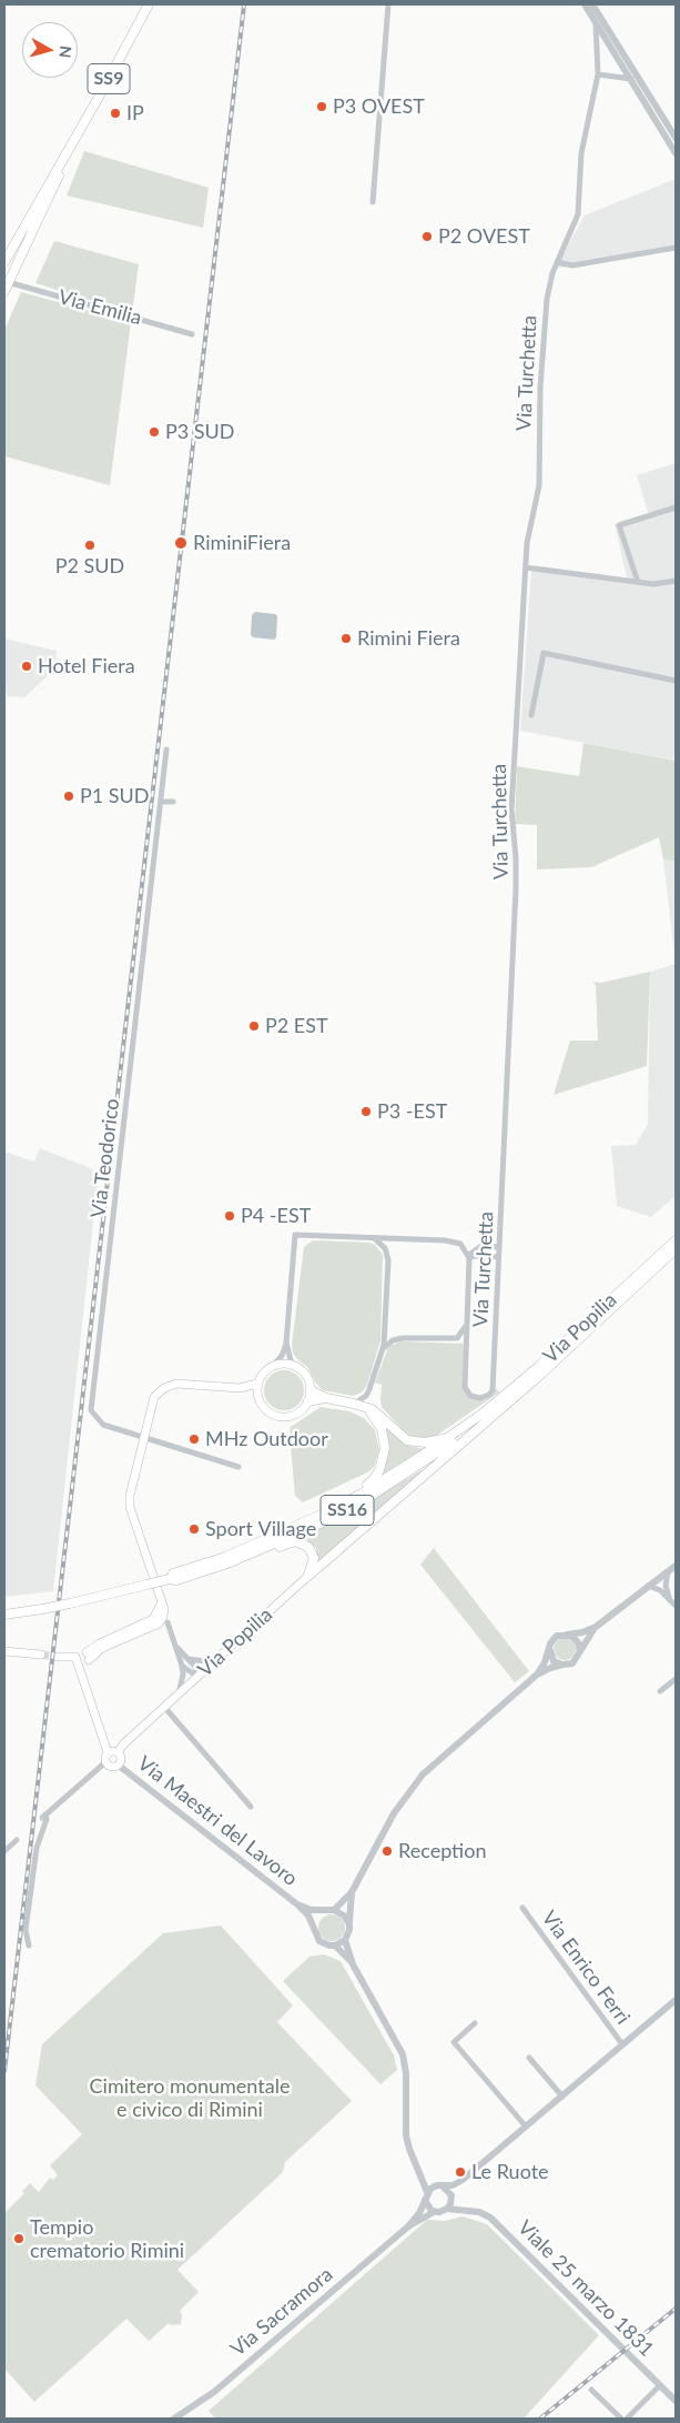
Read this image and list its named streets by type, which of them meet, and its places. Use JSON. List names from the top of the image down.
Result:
{
  "streets": {
    "main road": ["SS9", "Via Popilia", "SS16"],
    "street": [
      "Via Emilia",
      "Via Turchetta",
      "Via Teodorico",
      "Via Maestri del Lavoro",
      "Via Enrico Ferri",
      "Viale 25 marzo 1831",
      "Via Sacramora"
    ]
  },
  "crossings": [
    ["Via Popilia", "SS16"],
    ["Via Popilia", "Via Maestri del Lavoro"],
    ["Viale 25 marzo 1831", "Via Sacramora"]
  ],
  "parks": ["Cimitero monumentale e civico di Rimini"],
  "places": [
    "P3 OVEST",
    "IP",
    "P2 OVEST",
    "P3 SUD",
    "RiminiFiera",
    "P2 SUD",
    "Rimini Fiera",
    "Hotel Fiera",
    "P1 SUD",
    "P2 EST",
    "P3 -EST",
    "P4 -EST",
    "MHz Outdoor",
    "Sport Village",
    "Reception",
    "Le Ruote",
    "Tempio crematorio Rimini"
  ],
  "north": "right"
}
